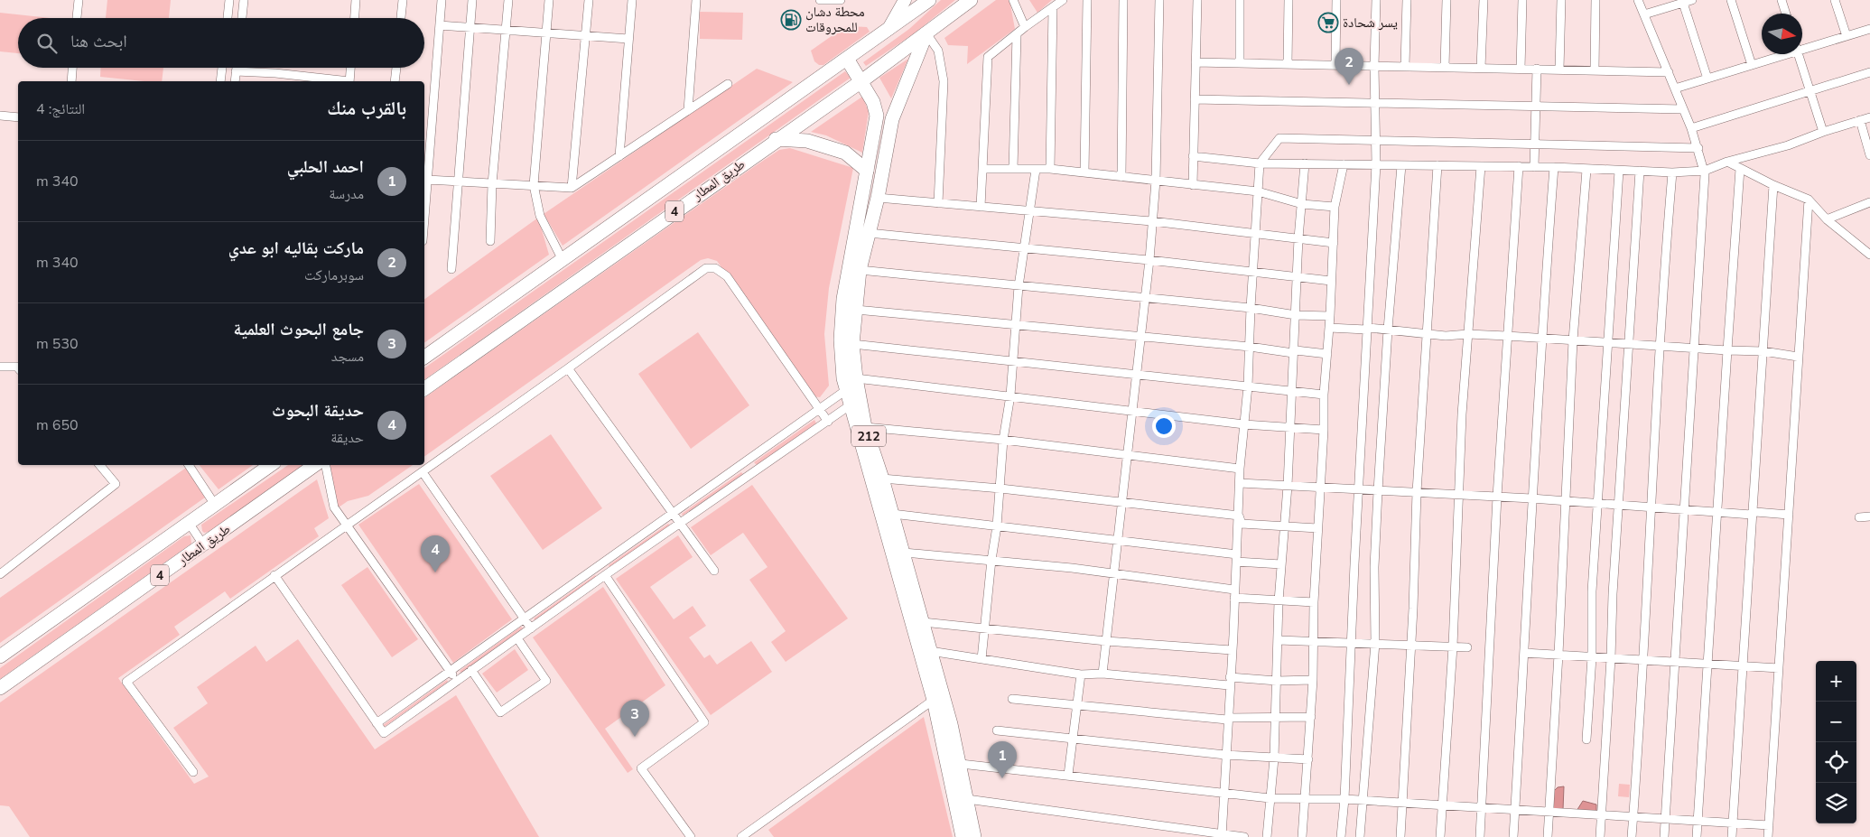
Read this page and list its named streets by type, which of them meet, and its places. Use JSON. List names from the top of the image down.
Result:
{
  "streets": {
    "main road": ["طريق المطار", "4", "212"]
  },
  "crossings": [
    ["طريق المطار", "212"]
  ],
  "places": {
    "fuel station": ["محطة دشان للمحروقات"],
    "supermarket": ["يسر شحادة"]
  },
  "north": "right",
  "page": {
    "search": "ابحث هنا",
    "pins": [
      "2",
      "4",
      "3",
      "1"
    ],
    "heading": ["بالقرب منك", "النتائج: 4"],
    "list": [
      {
        "mark": "1",
        "name": "احمد الحلبي",
        "note": "مدرسة",
        "value": "340 m"
      },
      {
        "mark": "2",
        "name": "ماركت بقاليه ابو عدي",
        "note": "سوبرماركت",
        "value": "340 m"
      },
      {
        "mark": "3",
        "name": "جامع البحوث العلمية",
        "note": "مسجد",
        "value": "530 m"
      },
      {
        "mark": "4",
        "name": "حديقة البحوث",
        "note": "حديقة",
        "value": "650 m"
      }
    ],
    "map_buttons": ["+", "−"]
  }
}
